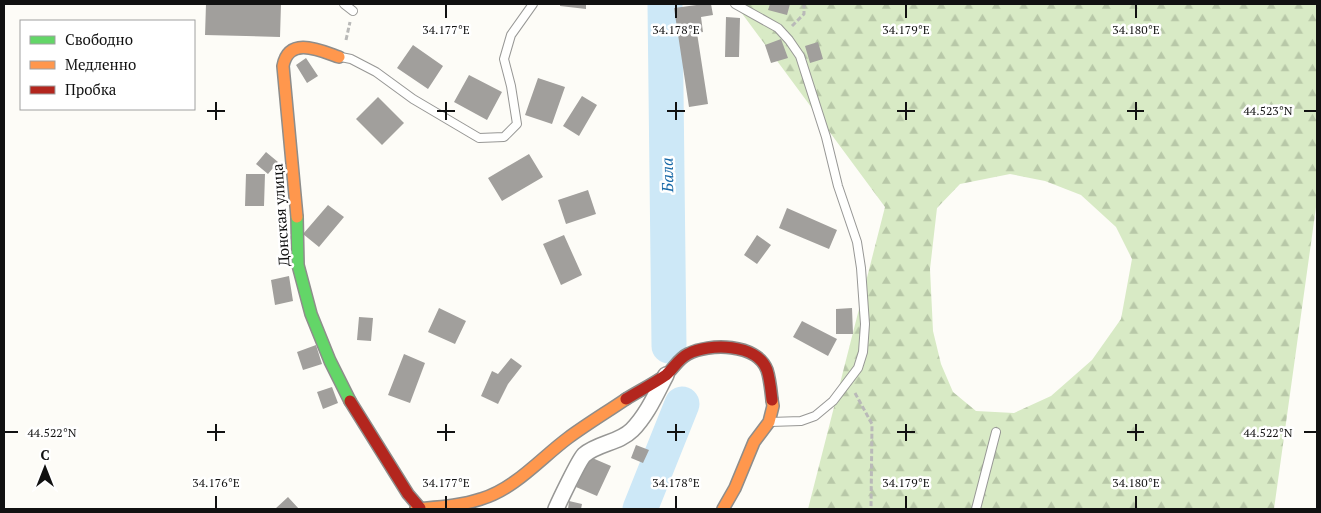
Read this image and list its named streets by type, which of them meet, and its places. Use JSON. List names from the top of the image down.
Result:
{
  "streets": {
    "street": ["Донская улица"]
  },
  "water": ["Бала"],
  "legend": ["Свободно", "Медленно", "Пробка"],
  "north": "top",
  "coordinates": [
    "34.177°E",
    "34.178°E",
    "34.179°E",
    "34.180°E",
    "44.523°N",
    "44.522°N",
    "34.176°E"
  ]
}
